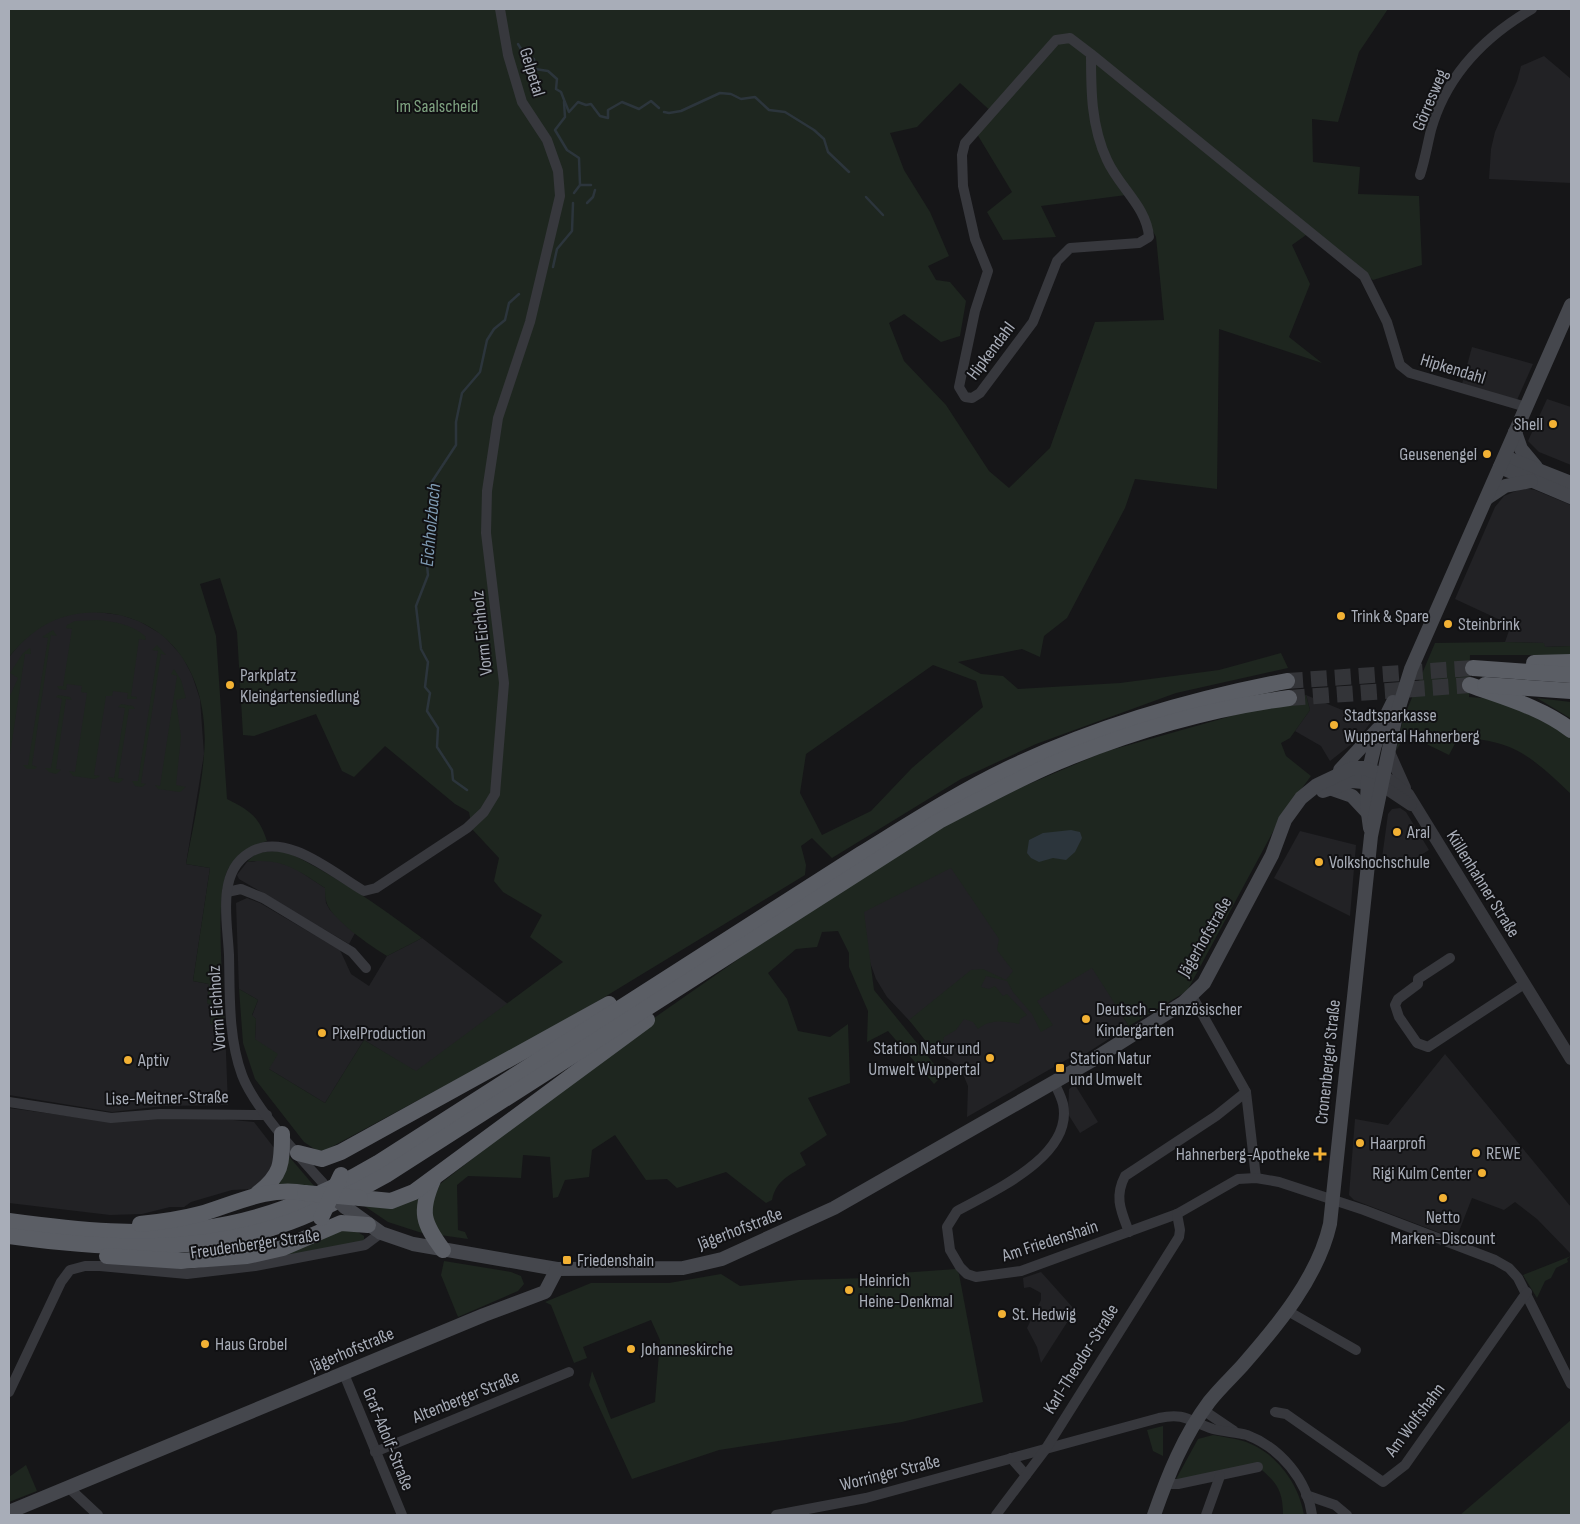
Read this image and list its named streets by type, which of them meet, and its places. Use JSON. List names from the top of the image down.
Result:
{
  "streets": {
    "main road": ["Jägerhofstraße", "Cronenberger Straße"],
    "street": [
      "Gelpetal",
      "Görresweg",
      "Hipkendahl",
      "Vorm Eichholz",
      "Küllenhahner Straße",
      "Lise-Meitner-Straße",
      "Am Friedenshain",
      "Freudenberger Straße",
      "Karl-Theodor-Straße",
      "Altenberger Straße",
      "Am Wolfshahn",
      "Graf-Adolf-Straße",
      "Worringer Straße"
    ]
  },
  "crossings": [
    ["Gelpetal", "Vorm Eichholz"],
    ["Vorm Eichholz", "Lise-Meitner-Straße"],
    ["Jägerhofstraße", "Cronenberger Straße"],
    ["Jägerhofstraße", "Am Friedenshain"],
    ["Jägerhofstraße", "Graf-Adolf-Straße"],
    ["Cronenberger Straße", "Am Friedenshain"],
    ["Cronenberger Straße", "Worringer Straße"],
    ["Am Friedenshain", "Karl-Theodor-Straße"],
    ["Am Friedenshain", "Am Wolfshahn"],
    ["Karl-Theodor-Straße", "Worringer Straße"],
    ["Altenberger Straße", "Graf-Adolf-Straße"]
  ],
  "water": ["Eichholzbach"],
  "parks": ["Im Saalscheid"],
  "places": {
    "other": [
      "Shell",
      "Geusenengel",
      "Trink & Spare",
      "Steinbrink",
      "Parkplatz Kleingartensiedlung",
      "Stadtsparkasse Wuppertal Hahnerberg",
      "Aral",
      "Volkshochschule",
      "Deutsch - Französischer Kindergarten",
      "PixelProduction",
      "Station Natur und Umwelt Wuppertal",
      "Aptiv",
      "Haarprofi",
      "REWE",
      "Rigi Kulm Center",
      "Netto Marken-Discount",
      "Heinrich Heine-Denkmal",
      "St. Hedwig",
      "Haus Grobel",
      "Johanneskirche"
    ],
    "transit": ["Station Natur und Umwelt", "Friedenshain"],
    "health": ["Hahnerberg-Apotheke"]
  }
}
